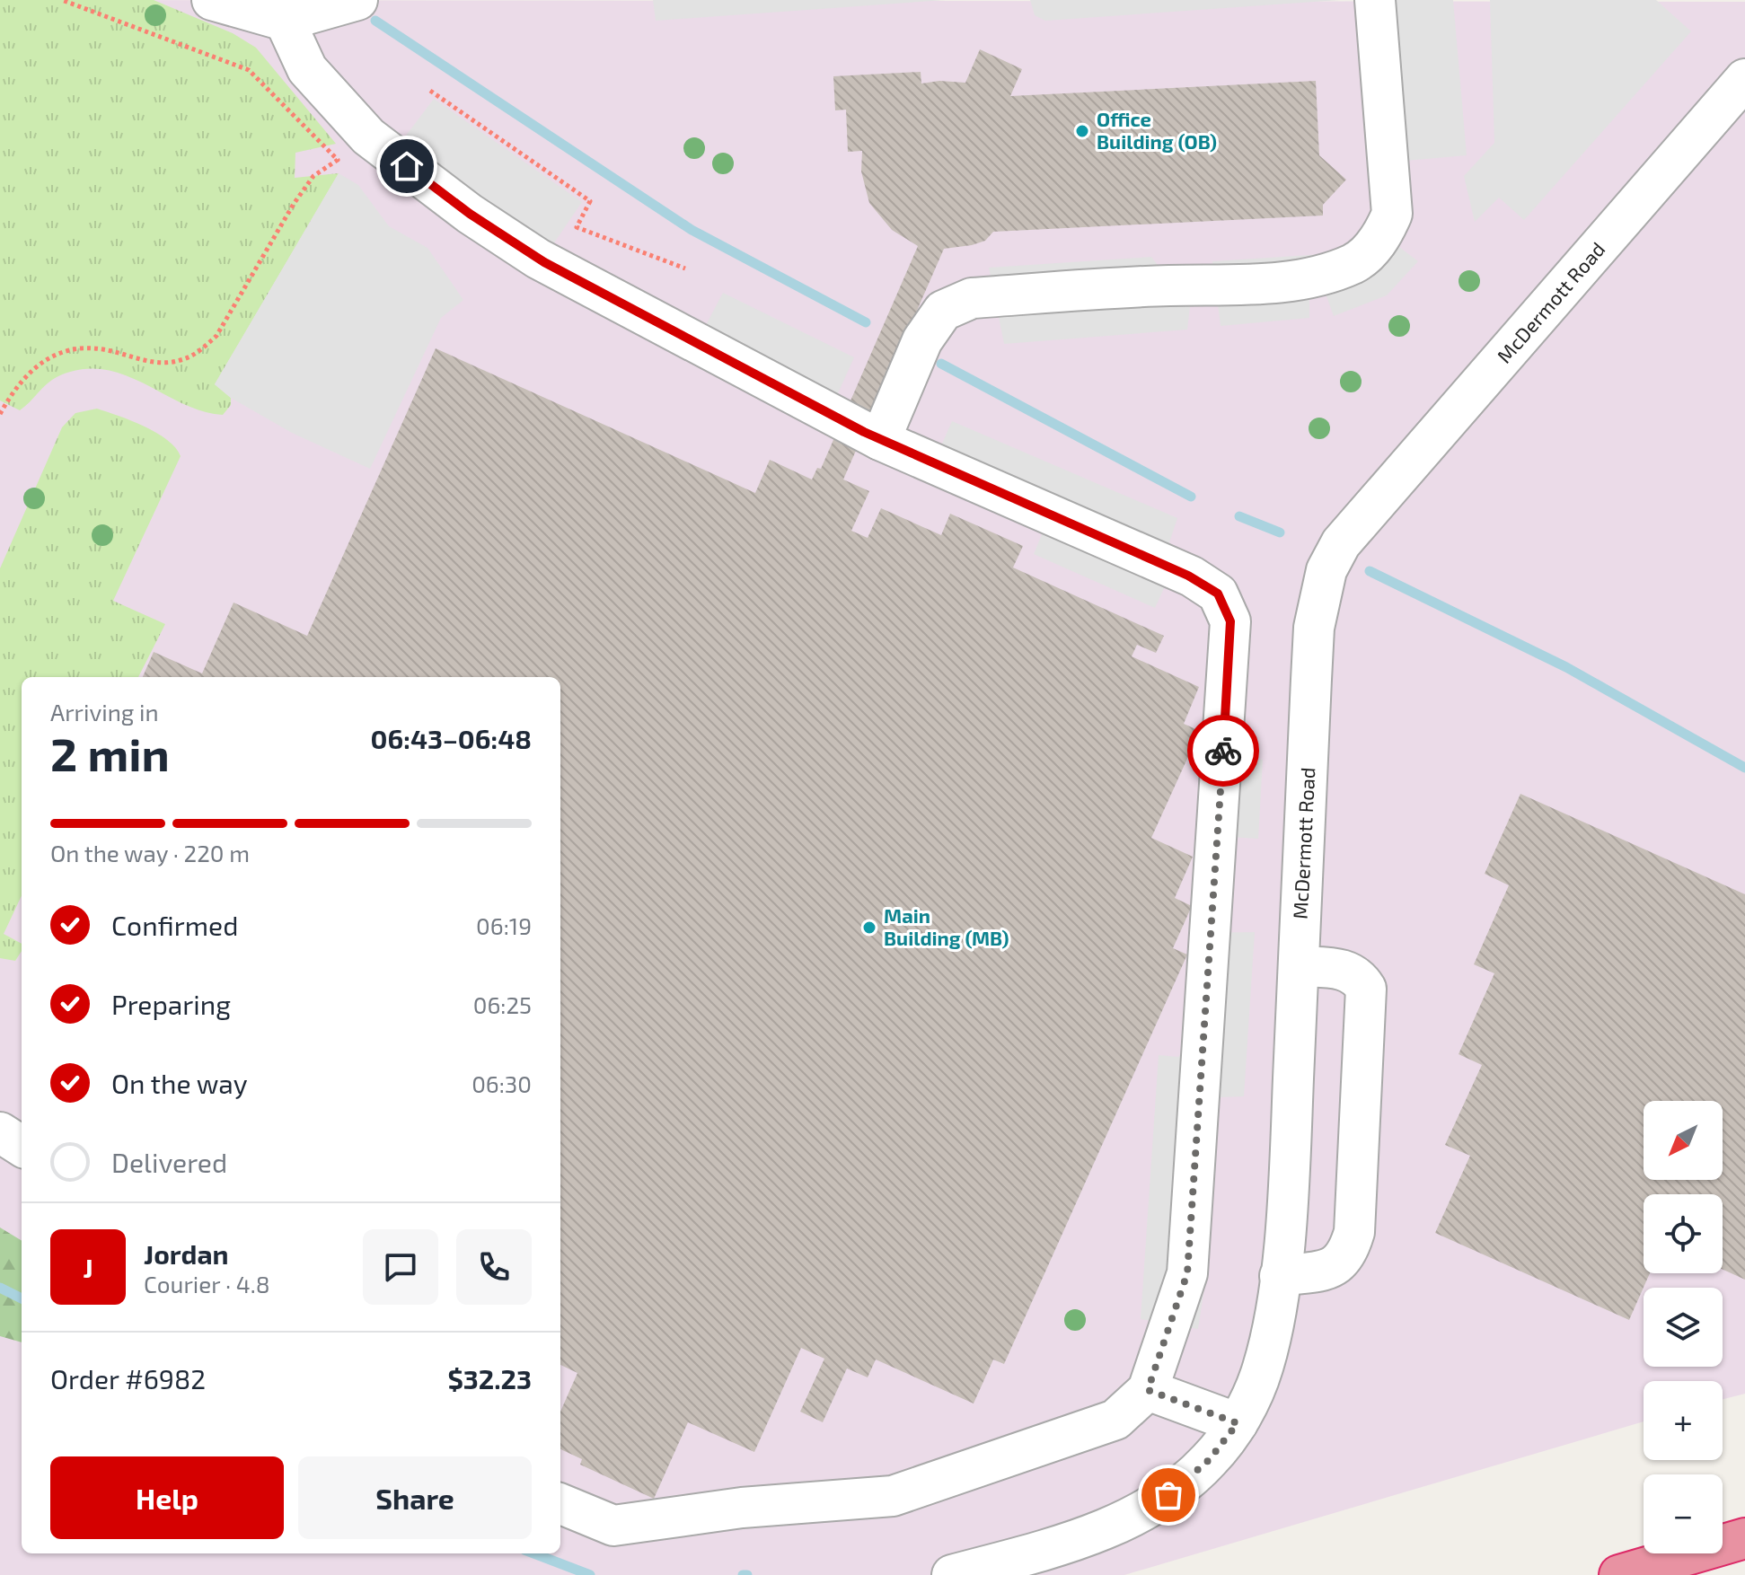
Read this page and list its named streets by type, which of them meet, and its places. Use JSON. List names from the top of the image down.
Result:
{
  "streets": {
    "street": ["McDermott Road"]
  },
  "places": ["Office Building (OB)", "Main Building (MB)"],
  "north": "bottom left",
  "page": {
    "heading": ["2 min", "Arriving in", "06:43–06:48"],
    "panel": [
      "Jordan",
      "Courier · 4.8",
      "Order #6982",
      "$32.23"
    ],
    "bar": "On the way · 220 m",
    "list": [
      ["Confirmed", "06:19"],
      ["Preparing", "06:25"],
      ["On the way", "06:30"],
      "Delivered"
    ],
    "map_buttons": ["+", "−"],
    "round": "J",
    "buttons": ["Help", "Share"]
  }
}
